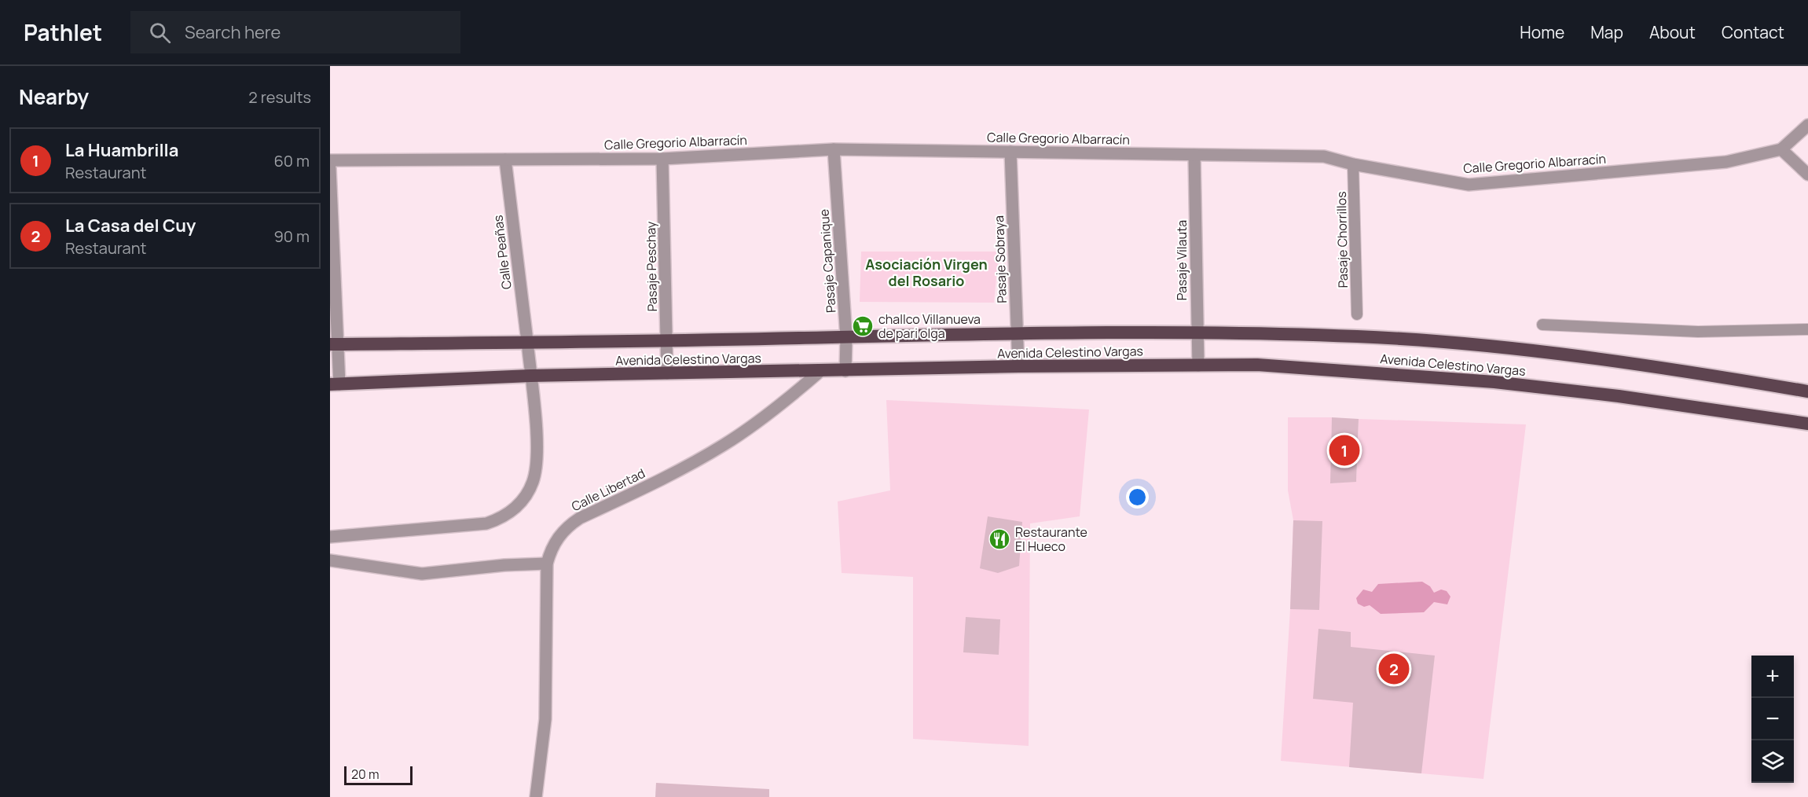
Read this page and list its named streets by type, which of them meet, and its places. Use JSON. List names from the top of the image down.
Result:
{
  "streets": {
    "highway": ["Avenida Celestino Vargas"],
    "street": [
      "Calle Gregorio Albarracín",
      "Calle Peañas",
      "Pasaje Sobraya",
      "Pasaje Vilauta",
      "Pasaje Capanique",
      "Pasaje Peschay",
      "Calle Libertad"
    ],
    "lane": ["Pasaje Chorrillos"]
  },
  "crossings": [
    ["Calle Gregorio Albarracín", "Pasaje Chorrillos"],
    ["Calle Gregorio Albarracín", "Calle Peañas"],
    ["Calle Gregorio Albarracín", "Pasaje Sobraya"],
    ["Calle Gregorio Albarracín", "Pasaje Vilauta"],
    ["Calle Gregorio Albarracín", "Pasaje Capanique"],
    ["Calle Gregorio Albarracín", "Pasaje Peschay"],
    ["Calle Peañas", "Avenida Celestino Vargas"],
    ["Pasaje Sobraya", "Avenida Celestino Vargas"],
    ["Pasaje Vilauta", "Avenida Celestino Vargas"],
    ["Pasaje Capanique", "Avenida Celestino Vargas"],
    ["Pasaje Peschay", "Avenida Celestino Vargas"],
    ["Avenida Celestino Vargas", "Calle Libertad"]
  ],
  "districts": ["Asociación Virgen del Rosario"],
  "places": {
    "supermarket": ["challco Villanueva de pari olga"],
    "restaurant": ["Restaurante El Hueco"]
  },
  "scale_bar": "20 m",
  "page": {
    "header": "Pathlet",
    "search": "Search here",
    "nav": [
      "Home",
      "Map",
      "About",
      "Contact"
    ],
    "heading": ["Nearby", "2 results"],
    "list": [
      {
        "mark": "1",
        "name": "La Huambrilla",
        "note": "Restaurant",
        "value": "60 m"
      },
      {
        "mark": "2",
        "name": "La Casa del Cuy",
        "note": "Restaurant",
        "value": "90 m"
      }
    ],
    "pins": ["1", "2"],
    "map_buttons": ["+", "−"],
    "scale": "20 m"
  }
}
